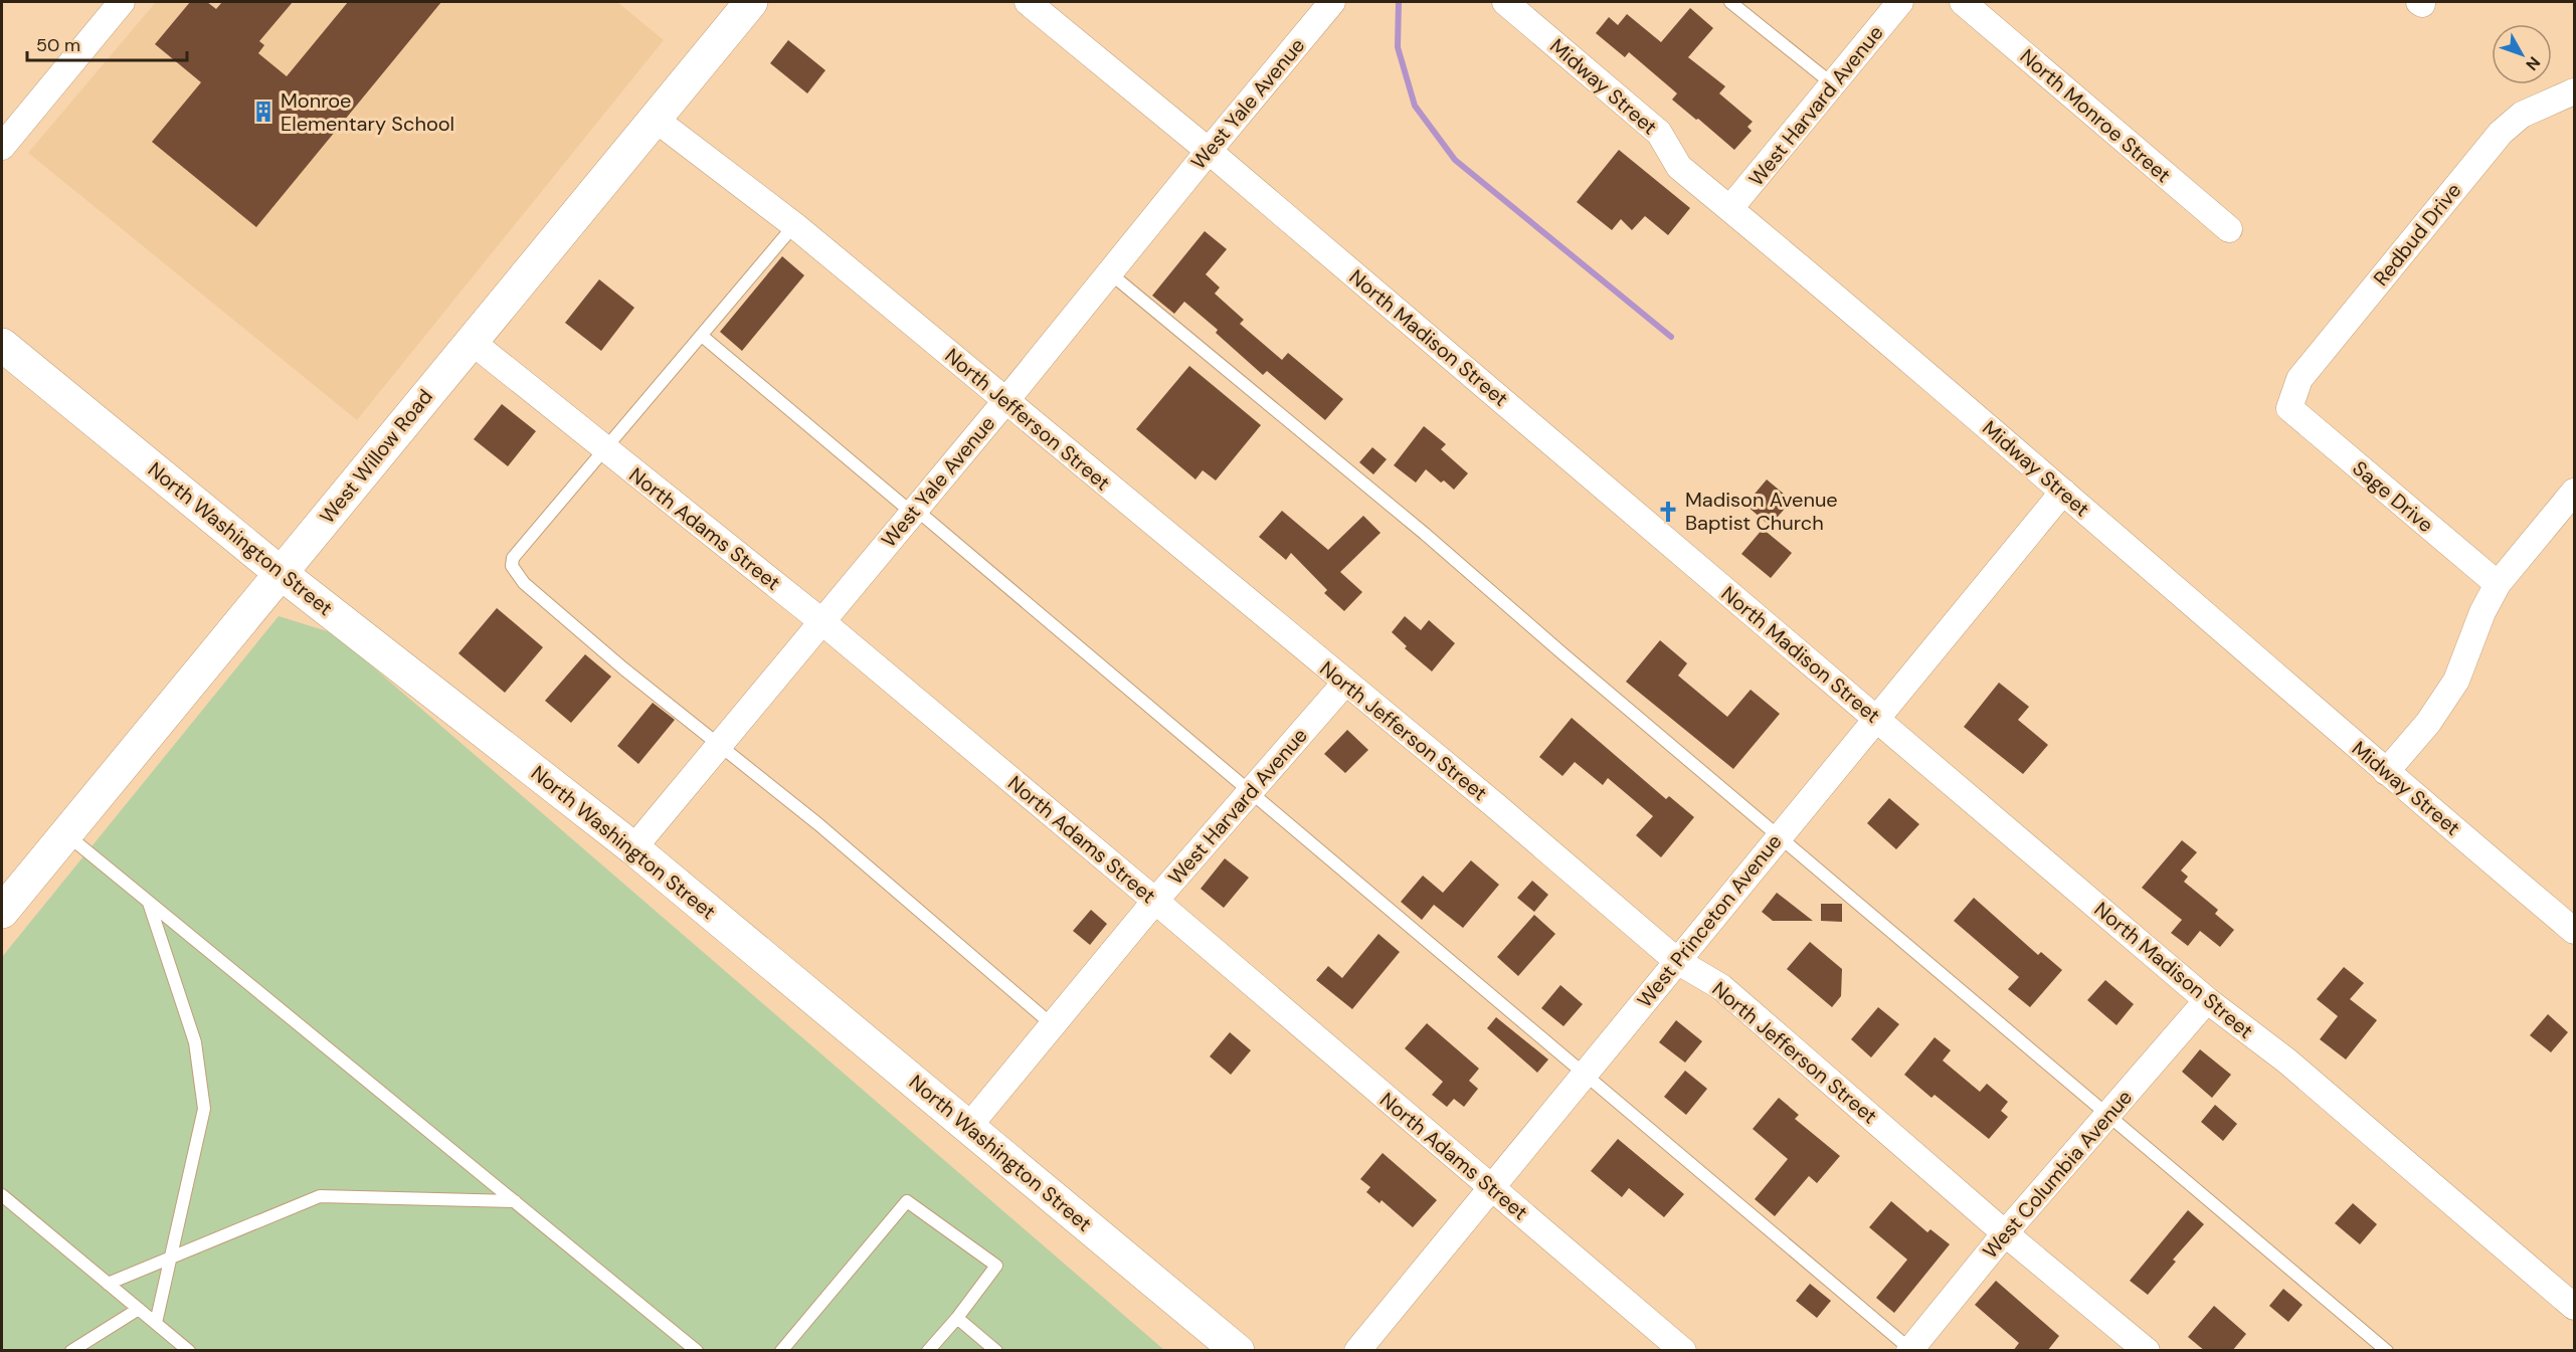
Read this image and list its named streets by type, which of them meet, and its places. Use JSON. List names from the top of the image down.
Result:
{
  "streets": {
    "street": [
      "Midway Street",
      "West Yale Avenue",
      "West Harvard Avenue",
      "North Monroe Street",
      "Redbud Drive",
      "North Madison Street",
      "North Jefferson Street",
      "West Willow Road",
      "Sage Drive",
      "North Adams Street",
      "North Washington Street",
      "West Princeton Avenue",
      "West Columbia Avenue"
    ]
  },
  "crossings": [
    ["Midway Street", "West Harvard Avenue"],
    ["Midway Street", "West Princeton Avenue"],
    ["West Yale Avenue", "North Madison Street"],
    ["West Yale Avenue", "North Jefferson Street"],
    ["West Yale Avenue", "North Adams Street"],
    ["West Yale Avenue", "North Washington Street"],
    ["West Harvard Avenue", "North Jefferson Street"],
    ["West Harvard Avenue", "North Adams Street"],
    ["West Harvard Avenue", "North Washington Street"],
    ["Redbud Drive", "Sage Drive"],
    ["North Madison Street", "West Princeton Avenue"],
    ["North Madison Street", "West Columbia Avenue"],
    ["North Jefferson Street", "West Willow Road"],
    ["North Jefferson Street", "West Princeton Avenue"],
    ["North Jefferson Street", "West Columbia Avenue"],
    ["West Willow Road", "North Adams Street"],
    ["West Willow Road", "North Washington Street"],
    ["North Adams Street", "West Princeton Avenue"]
  ],
  "places": {
    "building": ["Monroe Elementary School"],
    "church": ["Madison Avenue Baptist Church"]
  },
  "scale_bar": "50 m",
  "north": "bottom right"
}
